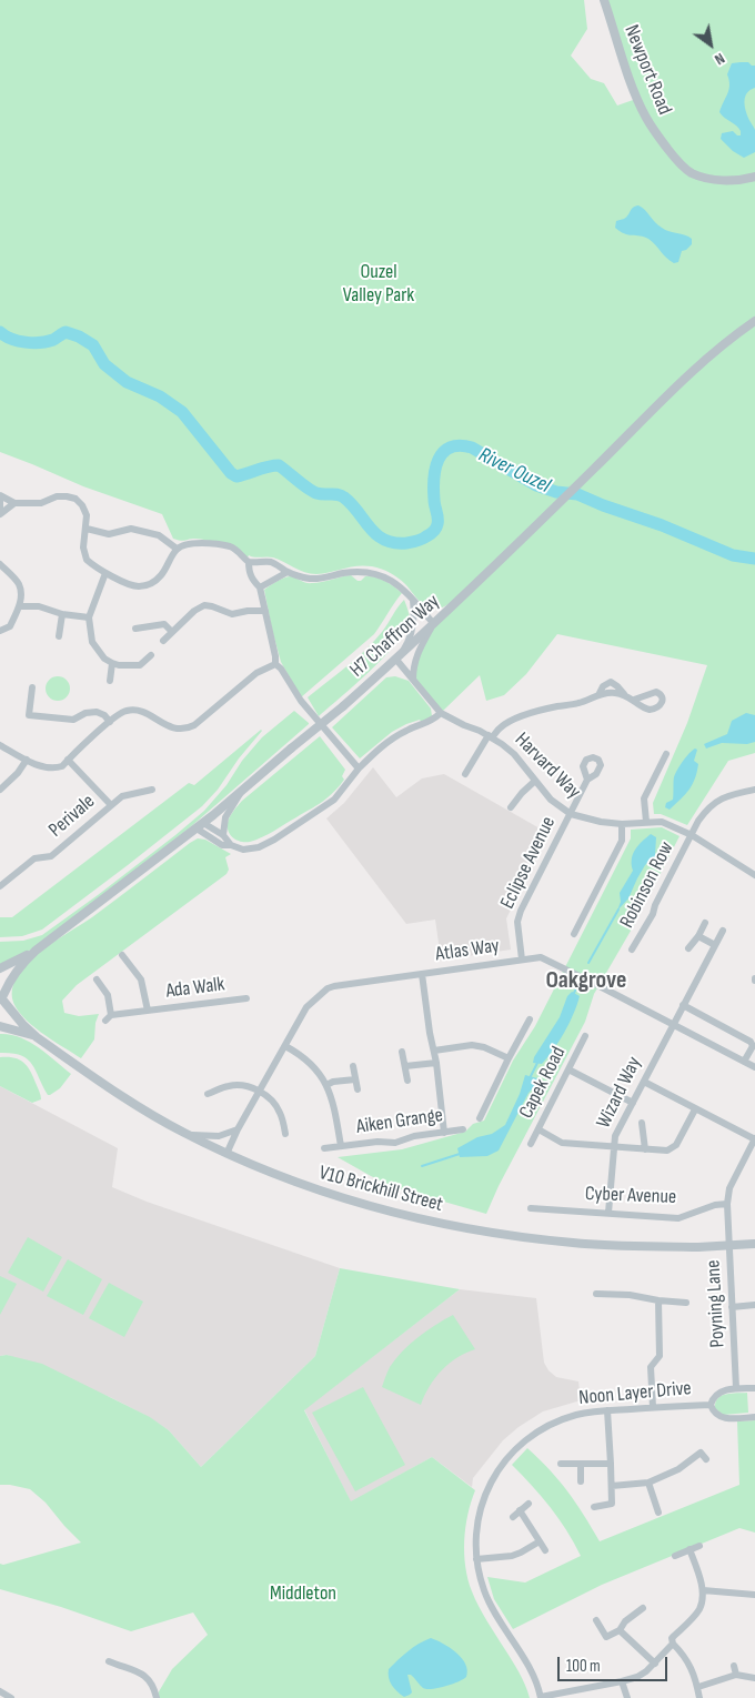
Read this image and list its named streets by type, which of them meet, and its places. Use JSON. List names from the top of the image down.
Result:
{
  "streets": {
    "street": [
      "Newport Road",
      "H7 Chaffron Way",
      "Harvard Way",
      "Perivale",
      "Eclipse Avenue",
      "Robinson Row",
      "Atlas Way",
      "Ada Walk",
      "Capek Road",
      "Wizard Way",
      "Aiken Grange",
      "V10 Brickhill Street",
      "Cyber Avenue",
      "Poyning Lane",
      "Noon Layer Drive"
    ]
  },
  "crossings": [
    ["H7 Chaffron Way", "V10 Brickhill Street"],
    ["Harvard Way", "Eclipse Avenue"],
    ["Harvard Way", "Robinson Row"],
    ["Eclipse Avenue", "Atlas Way"],
    ["Atlas Way", "Wizard Way"],
    ["Atlas Way", "Aiken Grange"],
    ["Atlas Way", "V10 Brickhill Street"],
    ["Wizard Way", "Cyber Avenue"],
    ["Cyber Avenue", "Poyning Lane"],
    ["Poyning Lane", "Noon Layer Drive"]
  ],
  "districts": ["Oakgrove"],
  "water": ["River Ouzel"],
  "parks": ["Ouzel Valley Park", "Middleton"],
  "scale_bar": "100 m",
  "north": "bottom right"
}
